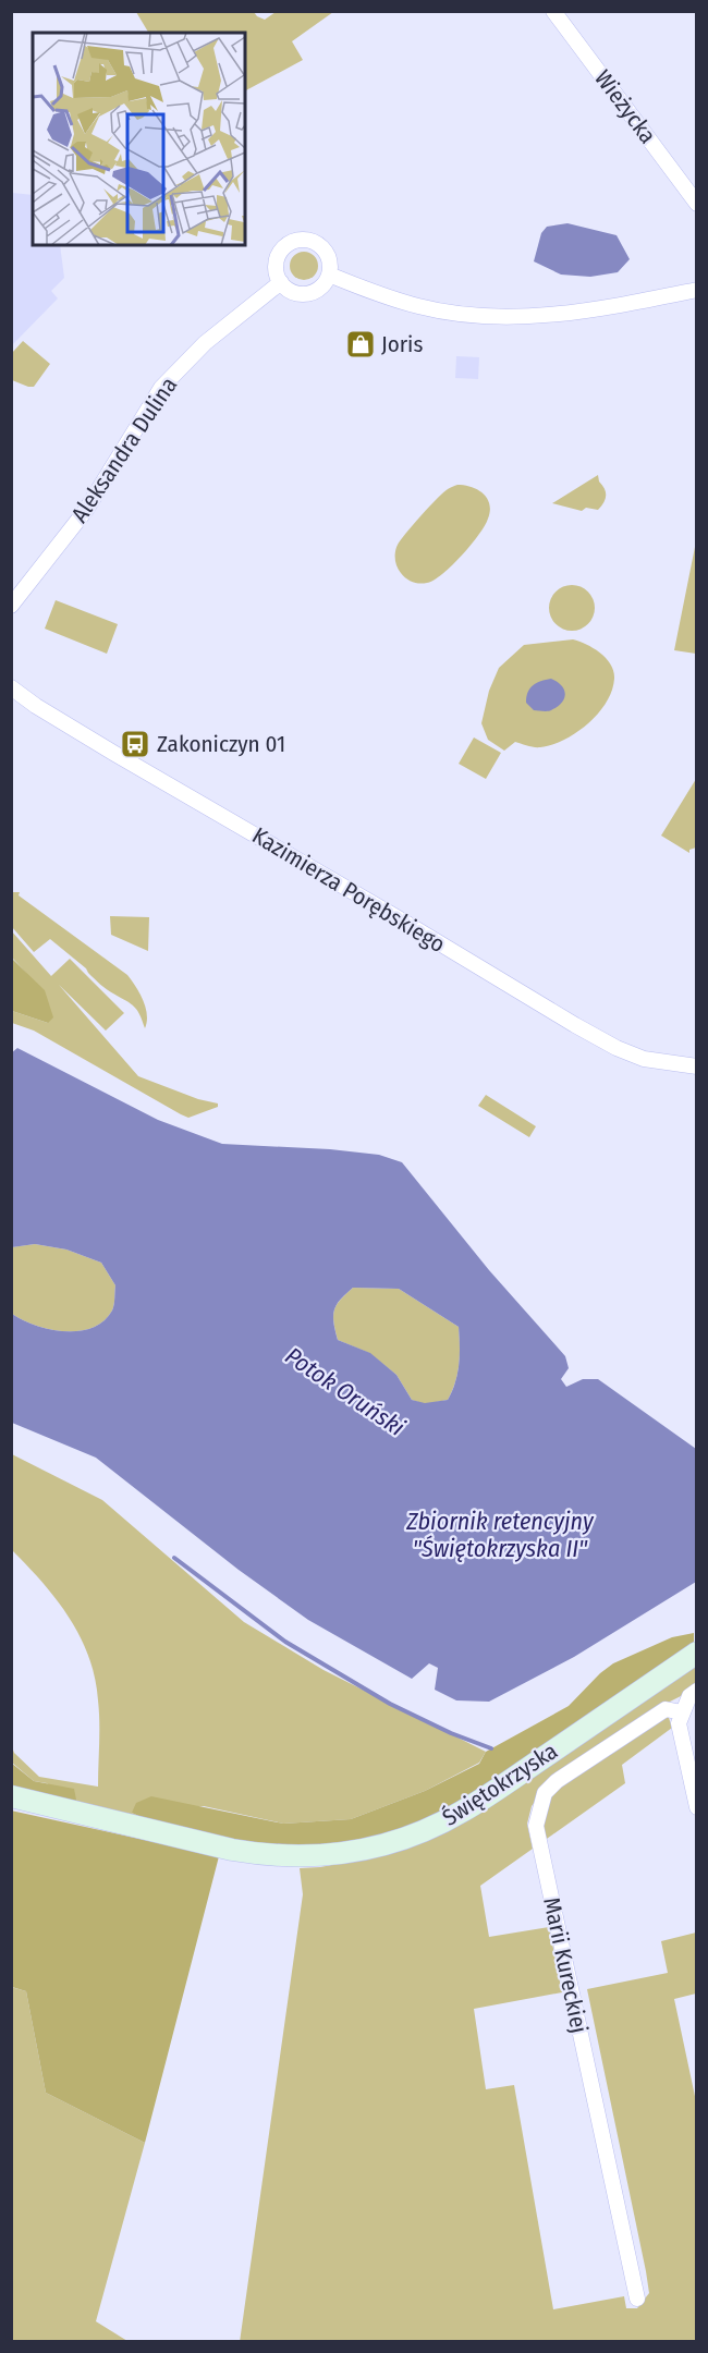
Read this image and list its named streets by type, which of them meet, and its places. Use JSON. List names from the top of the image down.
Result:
{
  "streets": {
    "main road": ["Świętokrzyska"],
    "street": [
      "Wieżycka",
      "Aleksandra Dulina",
      "Kazimierza Porębskiego",
      "Marii Kureckiej"
    ]
  },
  "water": ["Potok Oruński", "Zbiornik retencyjny \"Świętokrzyska II\""],
  "places": {
    "shop": ["Joris"],
    "bus stop": ["Zakoniczyn 01"]
  }
}
